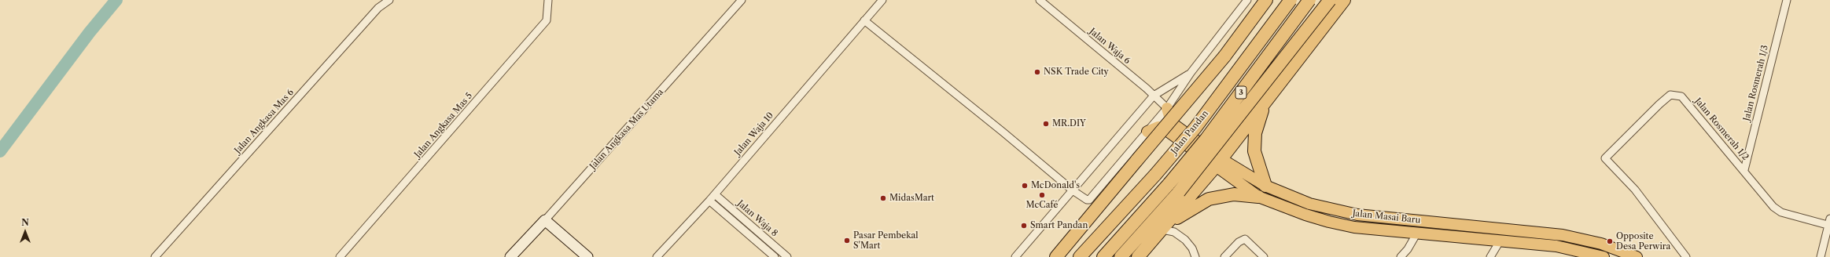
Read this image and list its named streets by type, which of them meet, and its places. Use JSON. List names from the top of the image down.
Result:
{
  "streets": {
    "highway": ["3", "Jalan Pandan"],
    "main road": ["Jalan Masai Baru"],
    "street": [
      "Jalan Waja 6",
      "Jalan Rosmerah 1/3",
      "Jalan Angkasa Mas 6",
      "Jalan Angkasa Mas 5",
      "Jalan Angkasa Mas Utama",
      "Jalan Rosmerah 1/2",
      "Jalan Waja 10",
      "Jalan Waja 8"
    ]
  },
  "crossings": [
    ["Jalan Waja 6", "Jalan Masai Baru"],
    ["Jalan Rosmerah 1/3", "Jalan Rosmerah 1/2"],
    ["Jalan Waja 10", "Jalan Waja 8"]
  ],
  "places": [
    "NSK Trade City",
    "MR.DIY",
    "McDonald's",
    "McCafé",
    "MidasMart",
    "Smart Pandan",
    "Pasar Pembekal S'Mart",
    "Opposite Desa Perwira"
  ],
  "north": "top"
}
